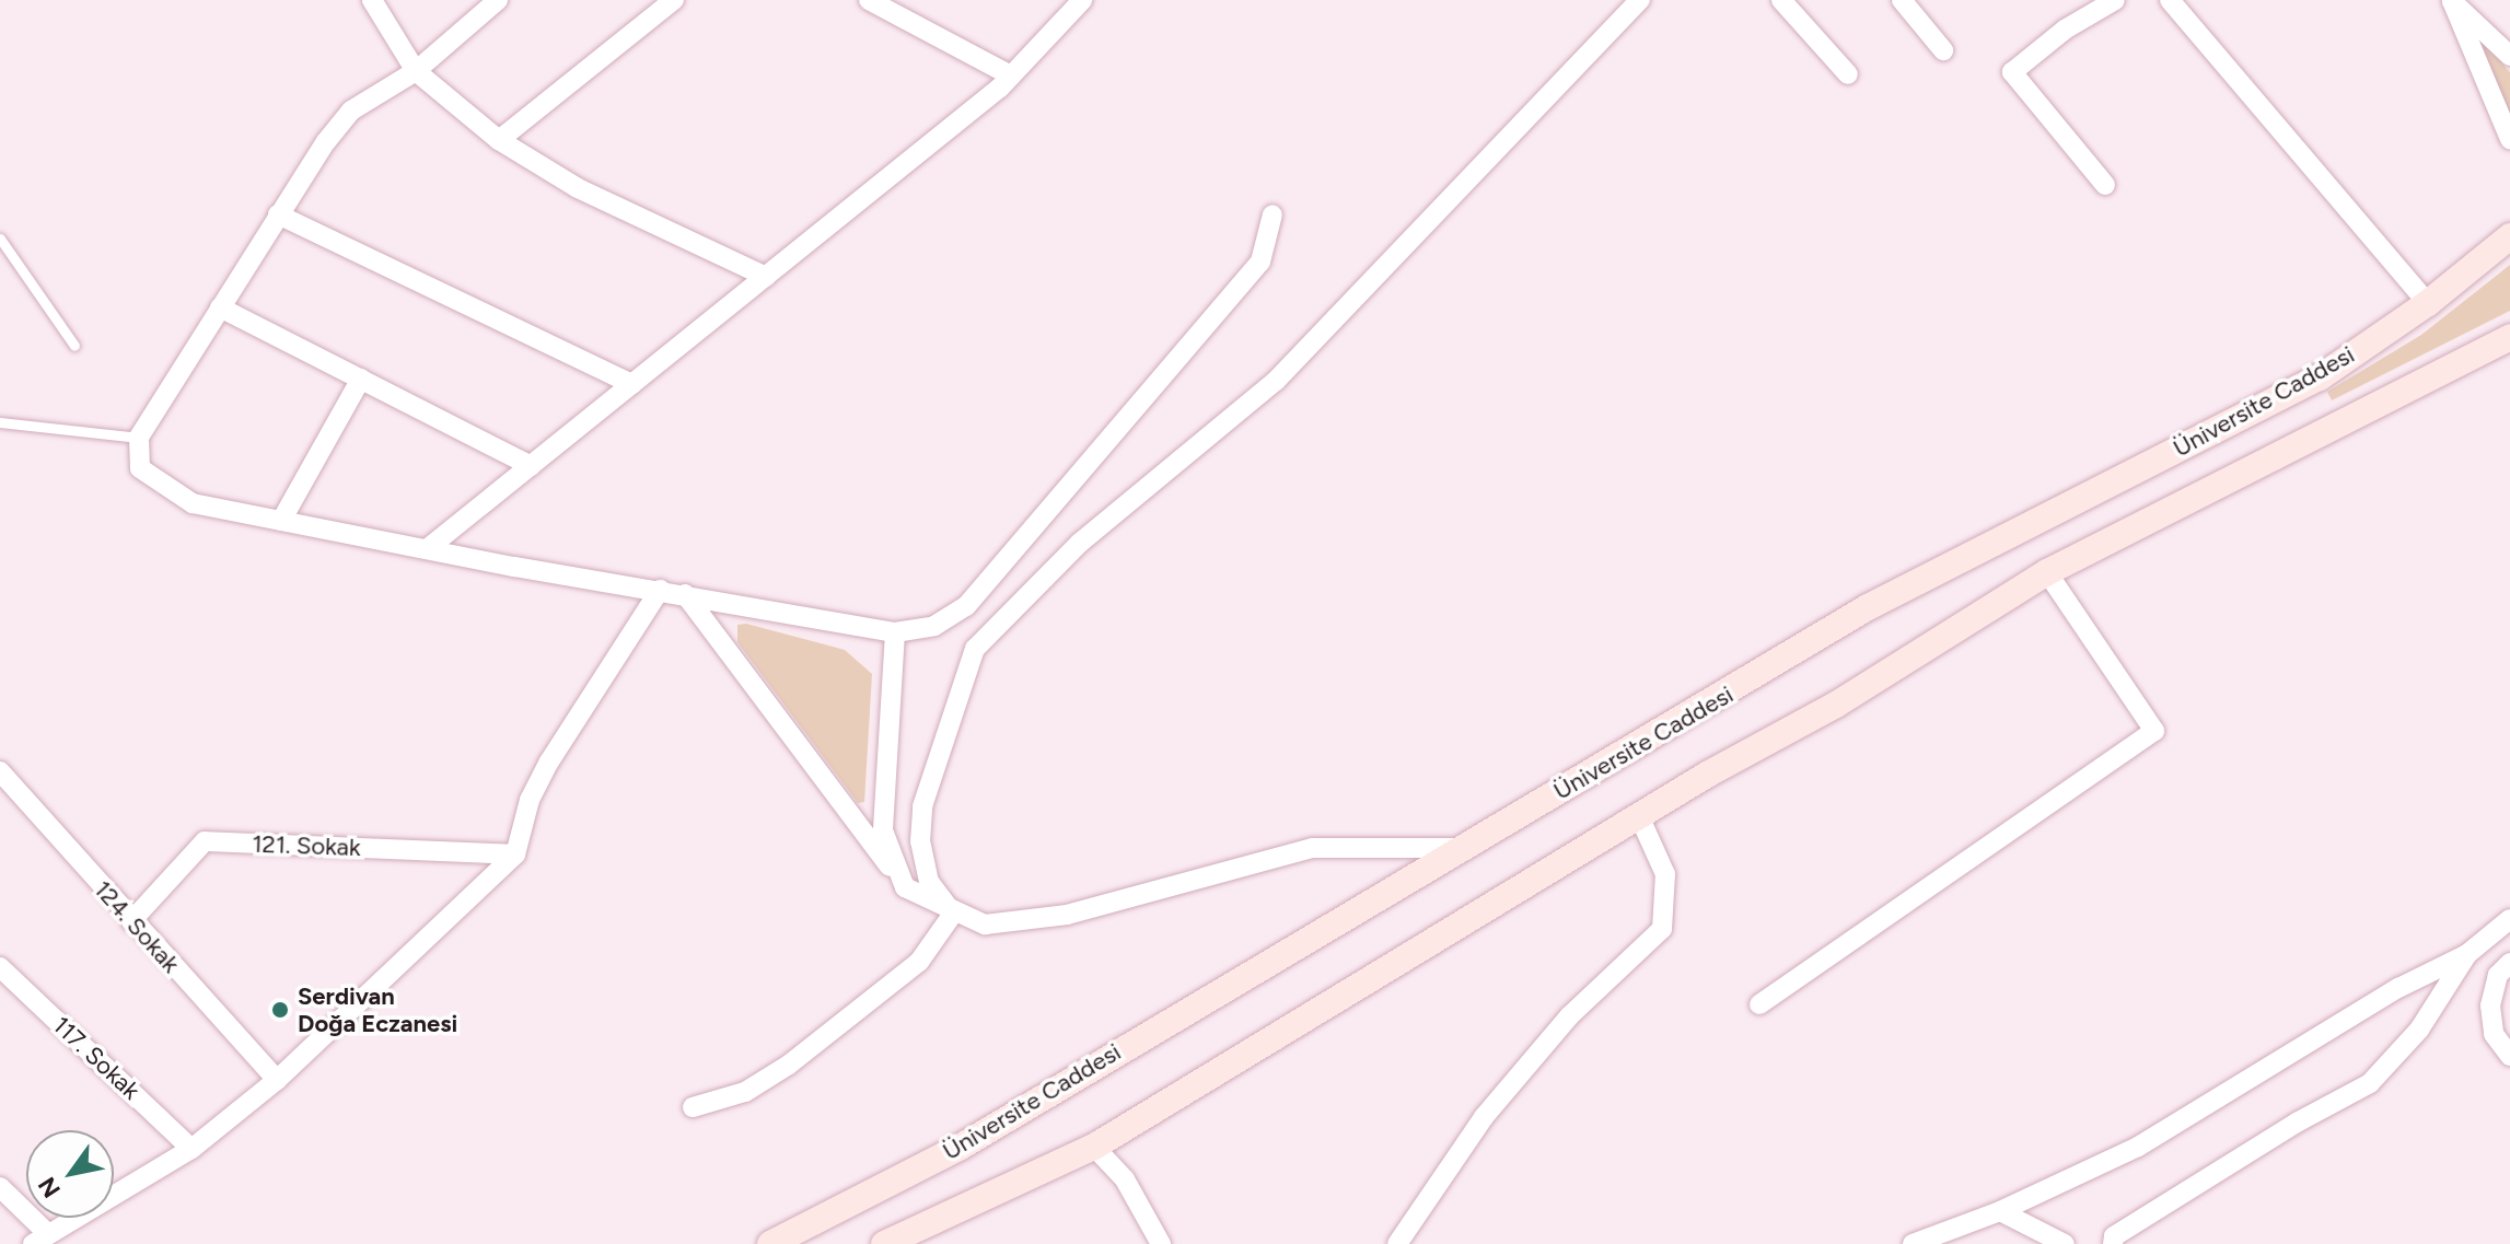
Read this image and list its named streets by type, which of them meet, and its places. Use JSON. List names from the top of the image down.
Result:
{
  "streets": {
    "main road": ["Üniversite Caddesi"],
    "street": ["121. Sokak", "124. Sokak", "117. Sokak"]
  },
  "crossings": [
    ["121. Sokak", "124. Sokak"]
  ],
  "places": ["Serdivan Doğa Eczanesi"],
  "north": "bottom left"
}
